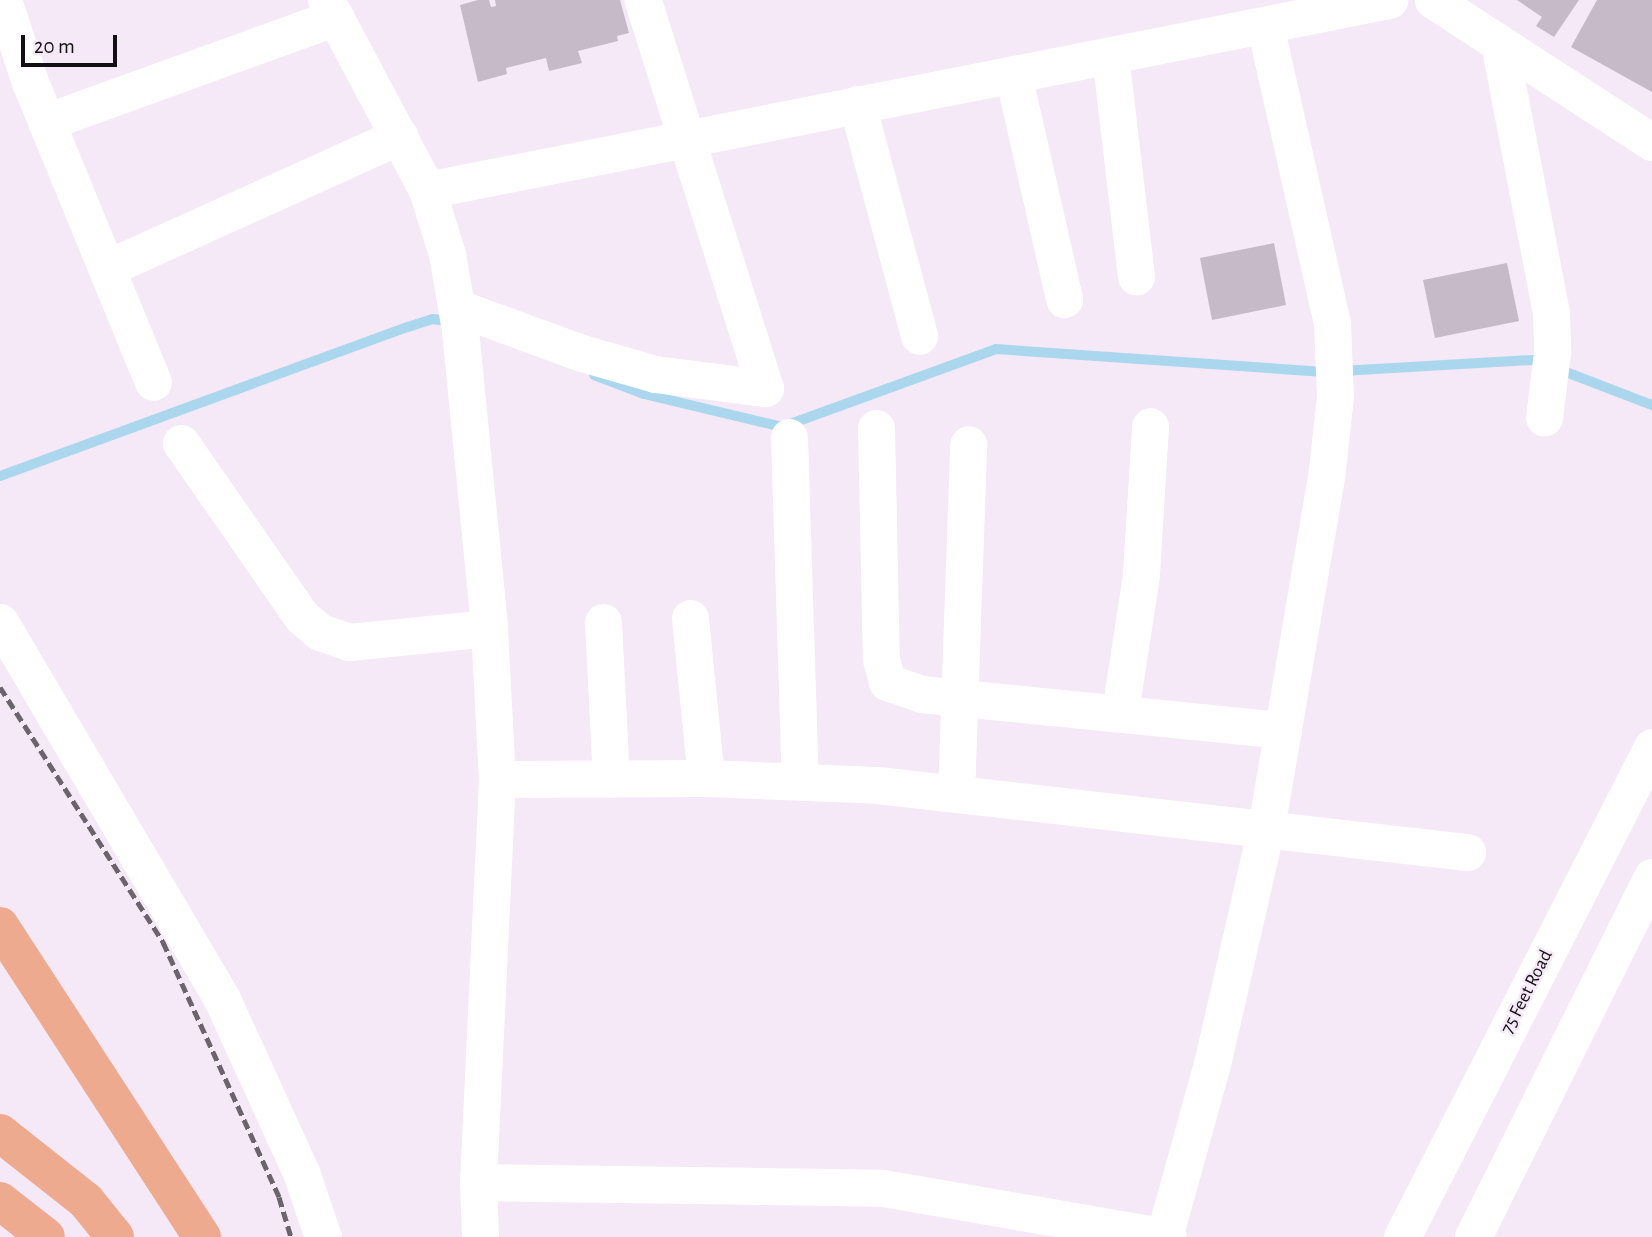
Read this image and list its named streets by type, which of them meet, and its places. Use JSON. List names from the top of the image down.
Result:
{
  "streets": {
    "street": ["75 Feet Road"]
  },
  "scale_bar": "20 m"
}
